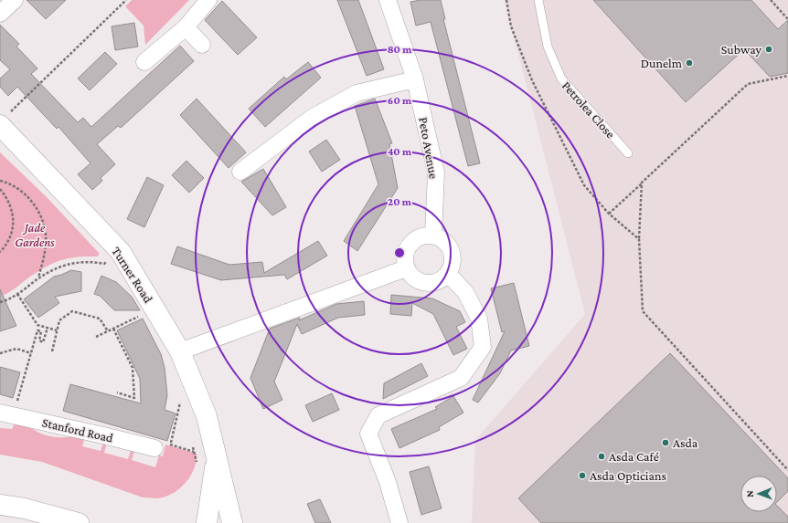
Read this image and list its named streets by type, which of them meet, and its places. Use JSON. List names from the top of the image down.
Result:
{
  "streets": {
    "street": ["Peto Avenue", "Turner Road", "Stanford Road"],
    "lane": ["Petrolea Close"]
  },
  "parks": ["Jade Gardens"],
  "places": [
    "Subway",
    "Dunelm",
    "Asda",
    "Asda Café",
    "Asda Opticians"
  ],
  "north": "left",
  "rings": [
    "80 m",
    "60 m",
    "40 m",
    "20 m"
  ]
}
